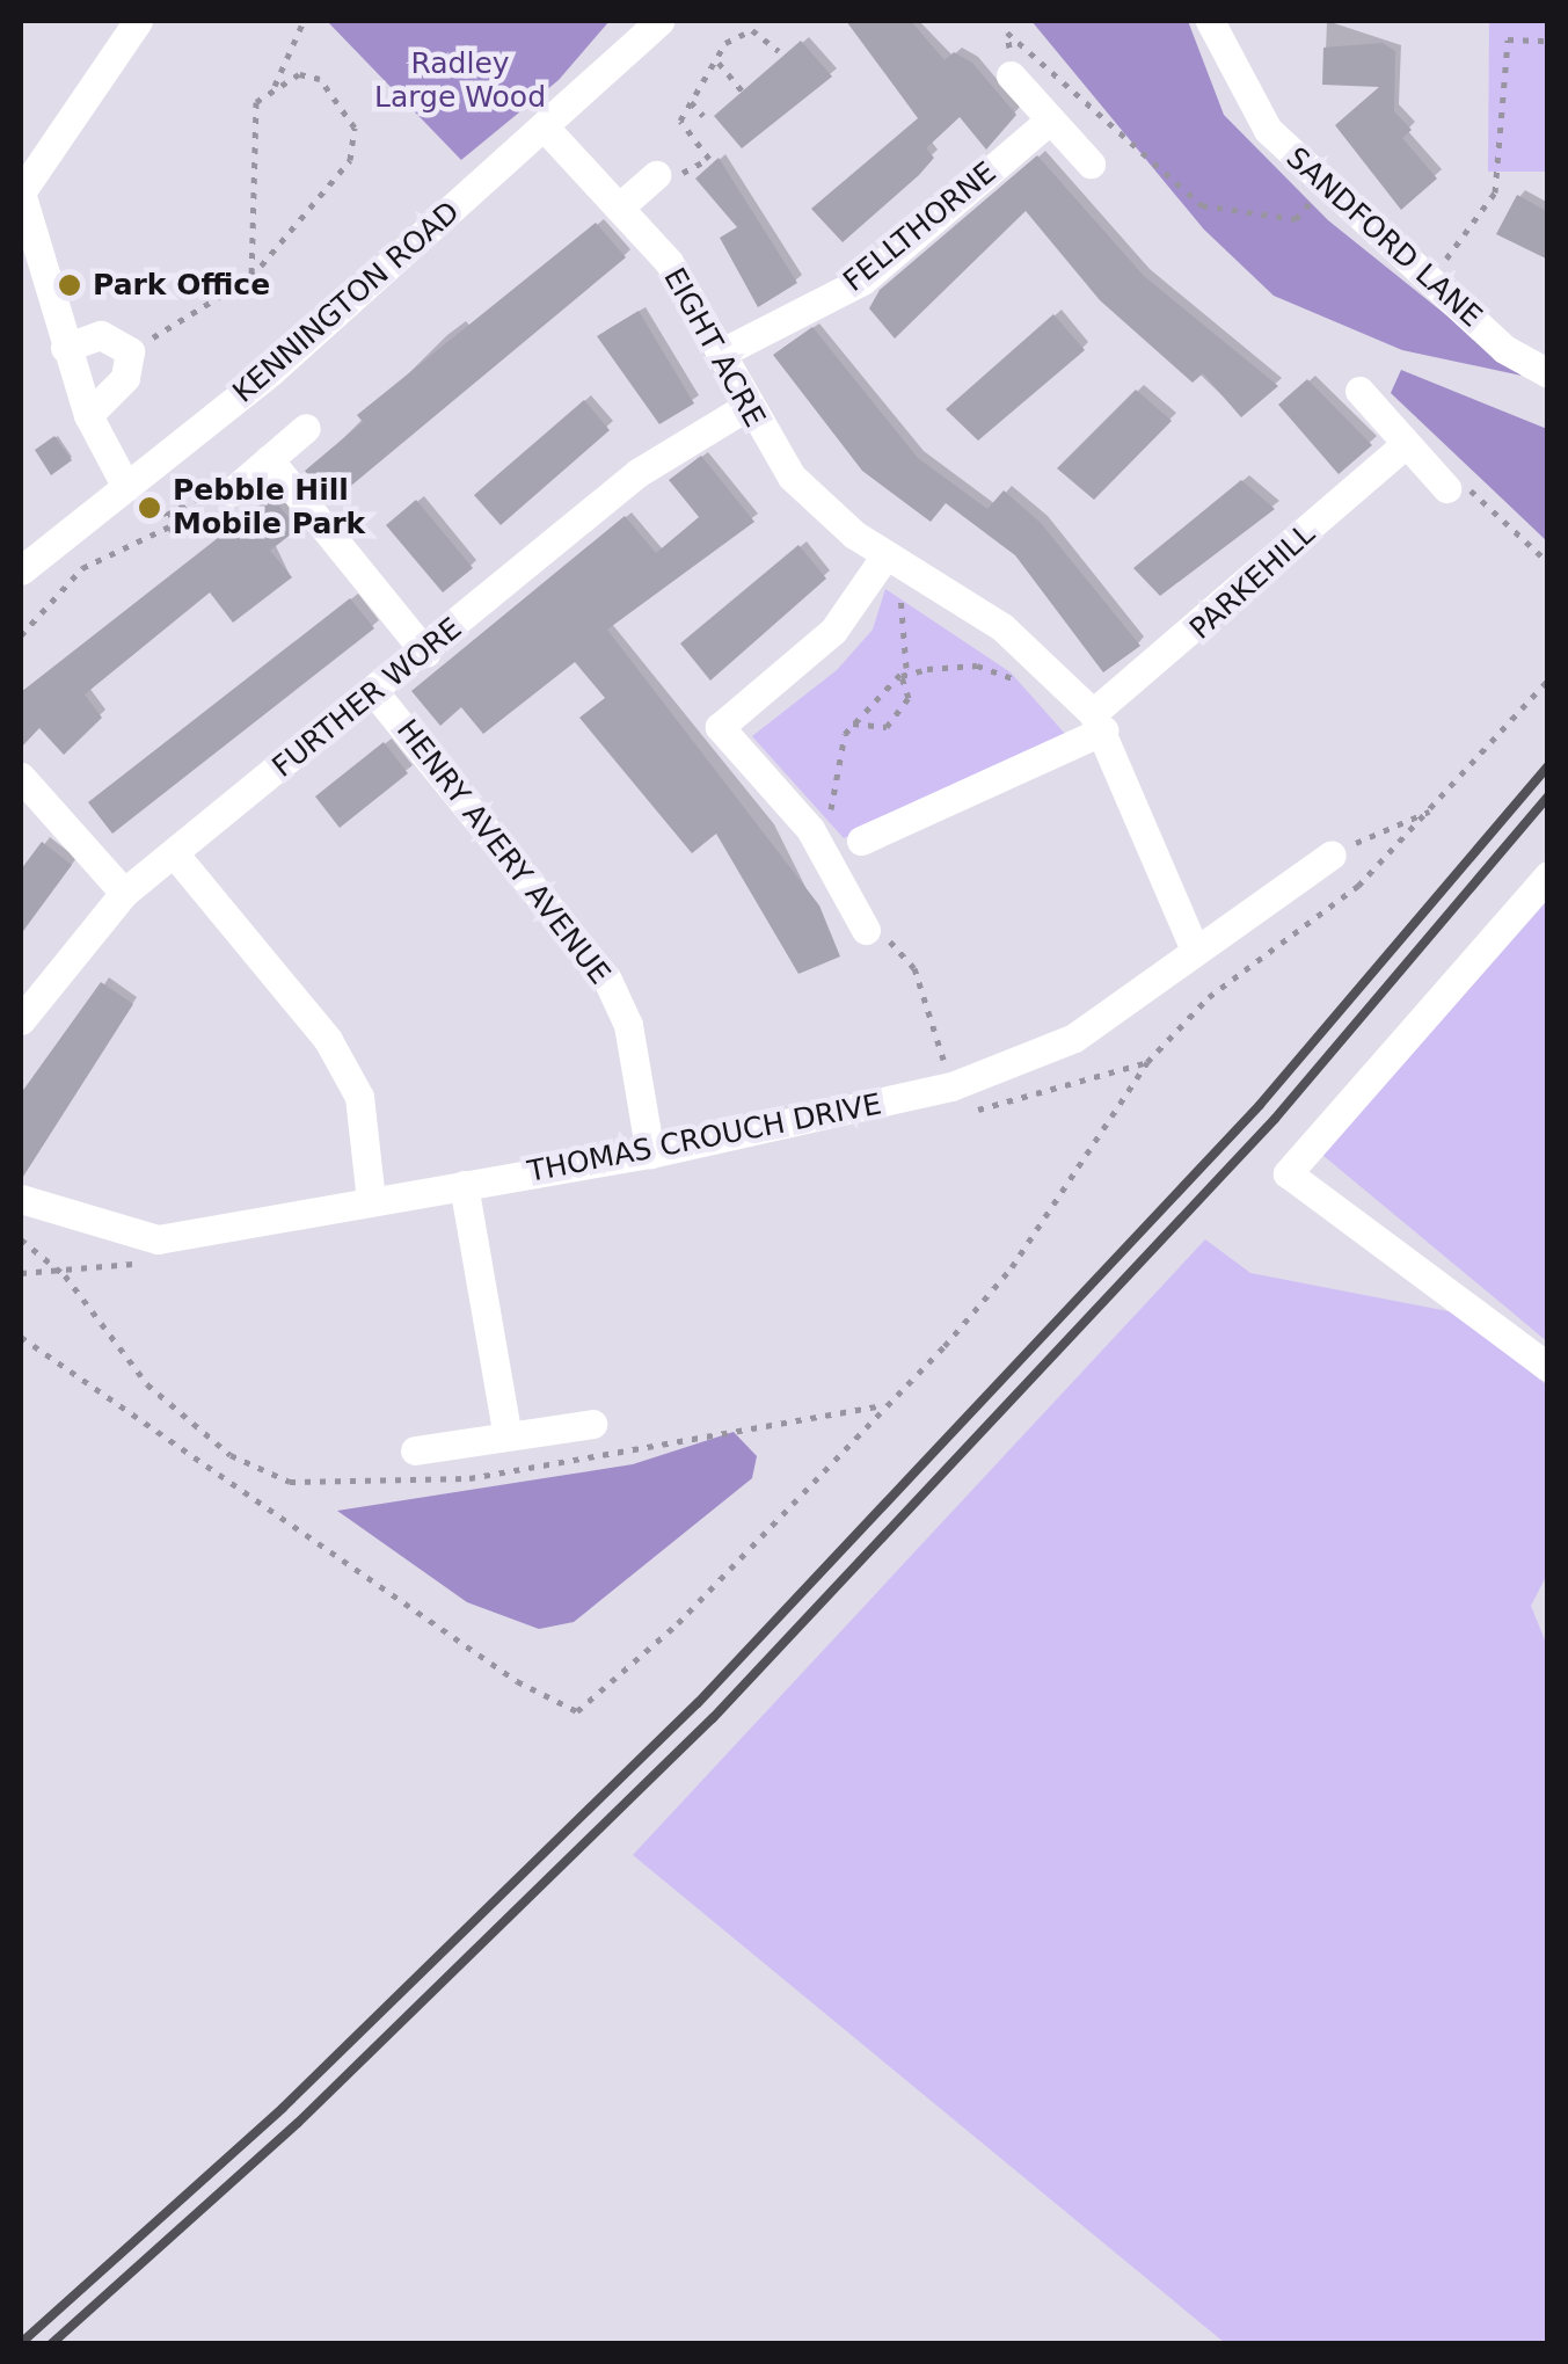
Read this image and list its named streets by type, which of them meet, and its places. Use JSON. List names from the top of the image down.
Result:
{
  "streets": {
    "street": [
      "FELLTHORNE",
      "SANDFORD LANE",
      "KENNINGTON ROAD",
      "EIGHT ACRE",
      "PARKEHILL",
      "FURTHER WORE",
      "HENRY AVERY AVENUE",
      "THOMAS CROUCH DRIVE"
    ]
  },
  "crossings": [
    ["FELLTHORNE", "EIGHT ACRE"],
    ["KENNINGTON ROAD", "EIGHT ACRE"],
    ["EIGHT ACRE", "PARKEHILL"],
    ["EIGHT ACRE", "FURTHER WORE"],
    ["EIGHT ACRE", "THOMAS CROUCH DRIVE"],
    ["FURTHER WORE", "HENRY AVERY AVENUE"],
    ["HENRY AVERY AVENUE", "THOMAS CROUCH DRIVE"]
  ],
  "parks": ["Radley Large Wood"],
  "places": ["Park Office", "Pebble Hill Mobile Park"]
}
